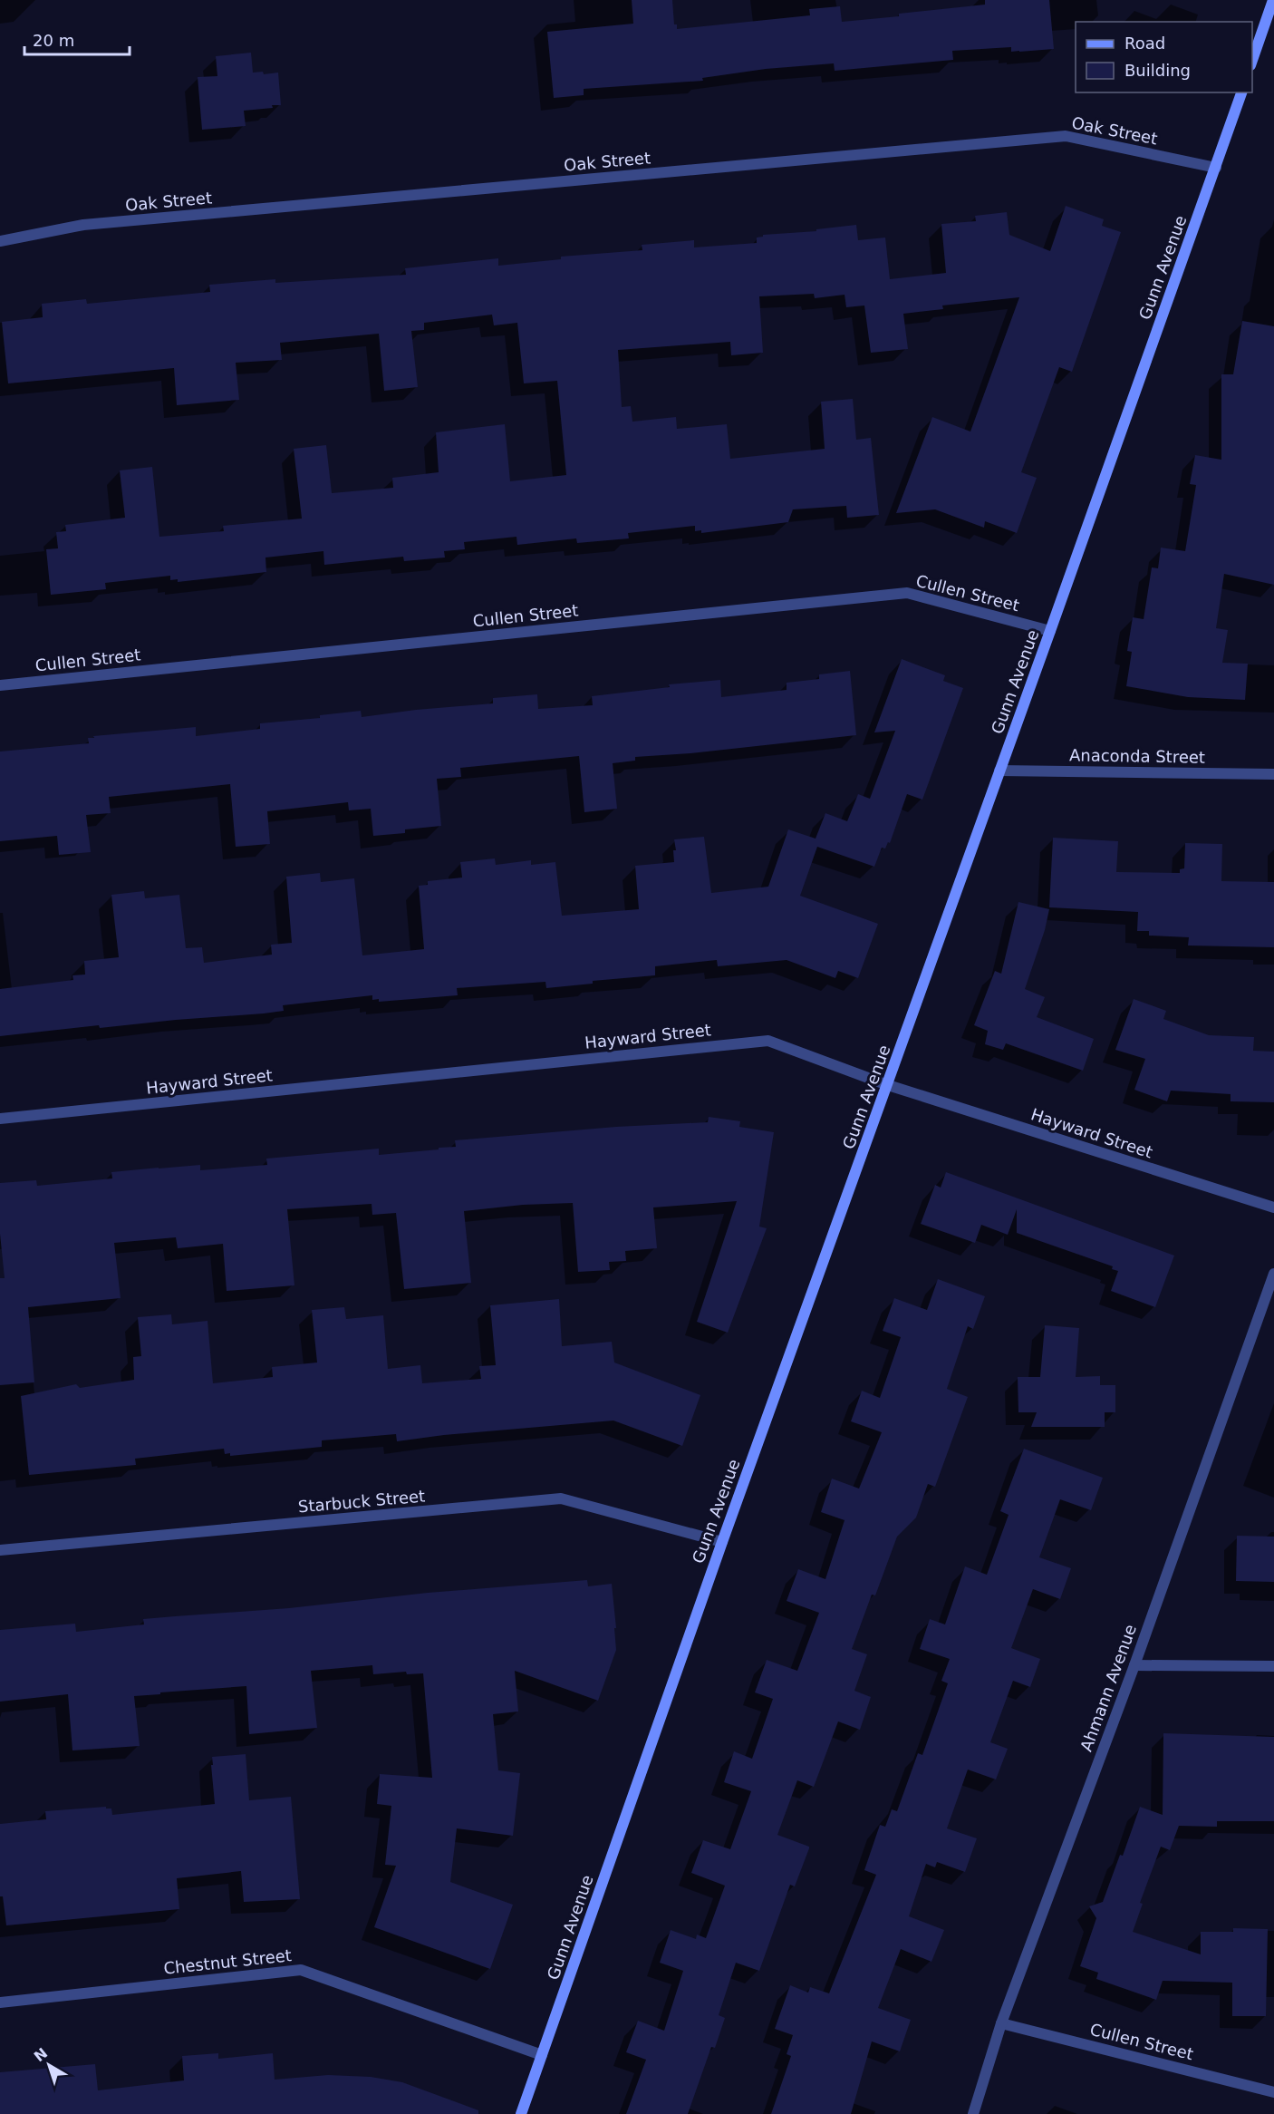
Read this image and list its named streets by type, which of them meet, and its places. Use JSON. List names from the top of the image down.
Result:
{
  "streets": {
    "street": [
      "Oak Street",
      "Gunn Avenue",
      "Cullen Street",
      "Anaconda Street",
      "Hayward Street",
      "Starbuck Street",
      "Ahmann Avenue",
      "Chestnut Street"
    ]
  },
  "crossings": [
    ["Oak Street", "Gunn Avenue"],
    ["Gunn Avenue", "Cullen Street"],
    ["Gunn Avenue", "Anaconda Street"],
    ["Gunn Avenue", "Hayward Street"],
    ["Gunn Avenue", "Starbuck Street"],
    ["Gunn Avenue", "Chestnut Street"],
    ["Cullen Street", "Ahmann Avenue"]
  ],
  "legend": ["Road", "Building"],
  "scale_bar": "20 m",
  "north": "top left"
}
